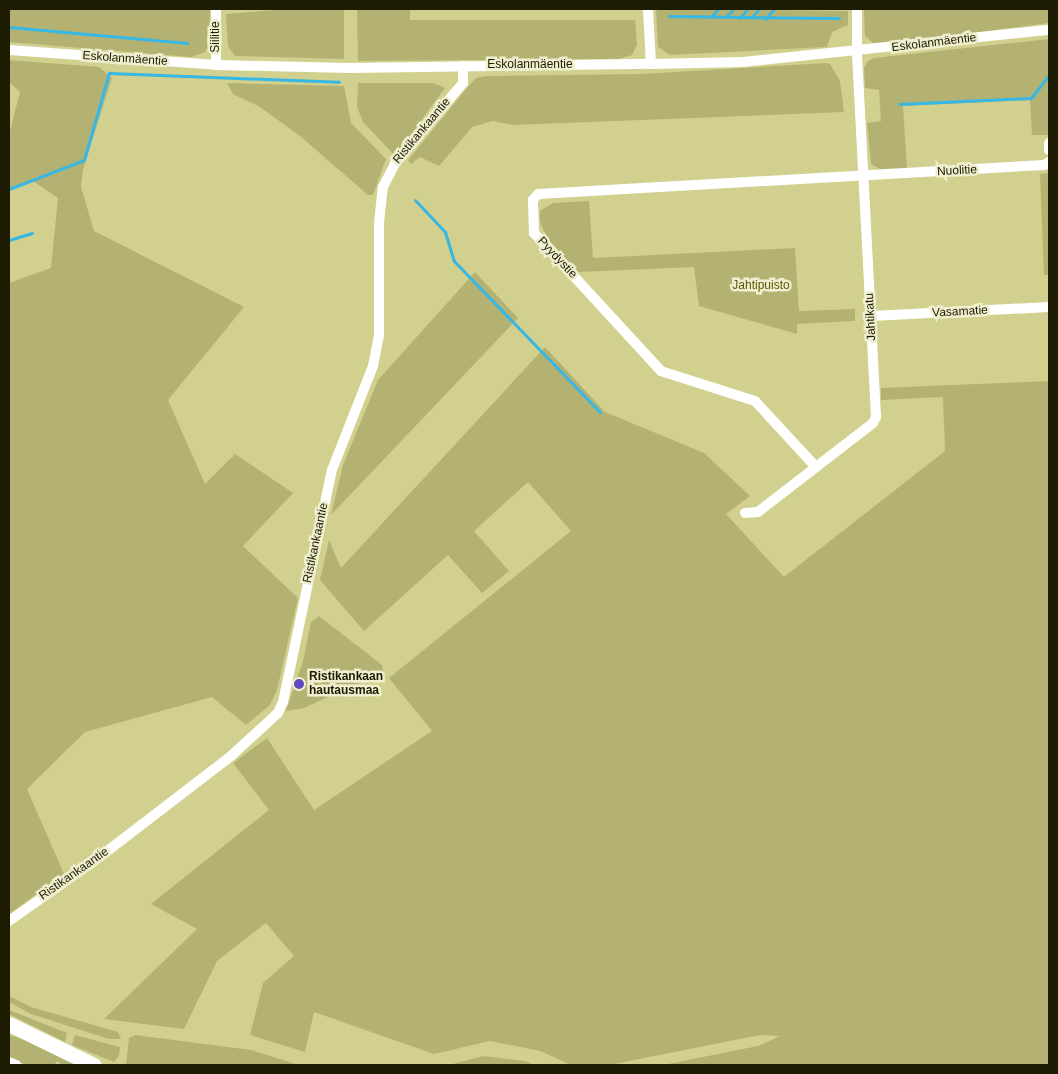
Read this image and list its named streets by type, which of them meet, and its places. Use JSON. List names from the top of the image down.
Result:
{
  "streets": {
    "street": [
      "Siilitie",
      "Eskolanmäentie",
      "Ristikankaantie",
      "Nuolitie",
      "Pyydystie",
      "Vasamatie",
      "Jahtikatu"
    ]
  },
  "crossings": [
    ["Siilitie", "Eskolanmäentie"],
    ["Eskolanmäentie", "Ristikankaantie"],
    ["Eskolanmäentie", "Jahtikatu"],
    ["Nuolitie", "Pyydystie"],
    ["Nuolitie", "Jahtikatu"],
    ["Pyydystie", "Jahtikatu"],
    ["Vasamatie", "Jahtikatu"]
  ],
  "parks": ["Jahtipuisto"],
  "places": ["Ristikankaan hautausmaa"]
}
